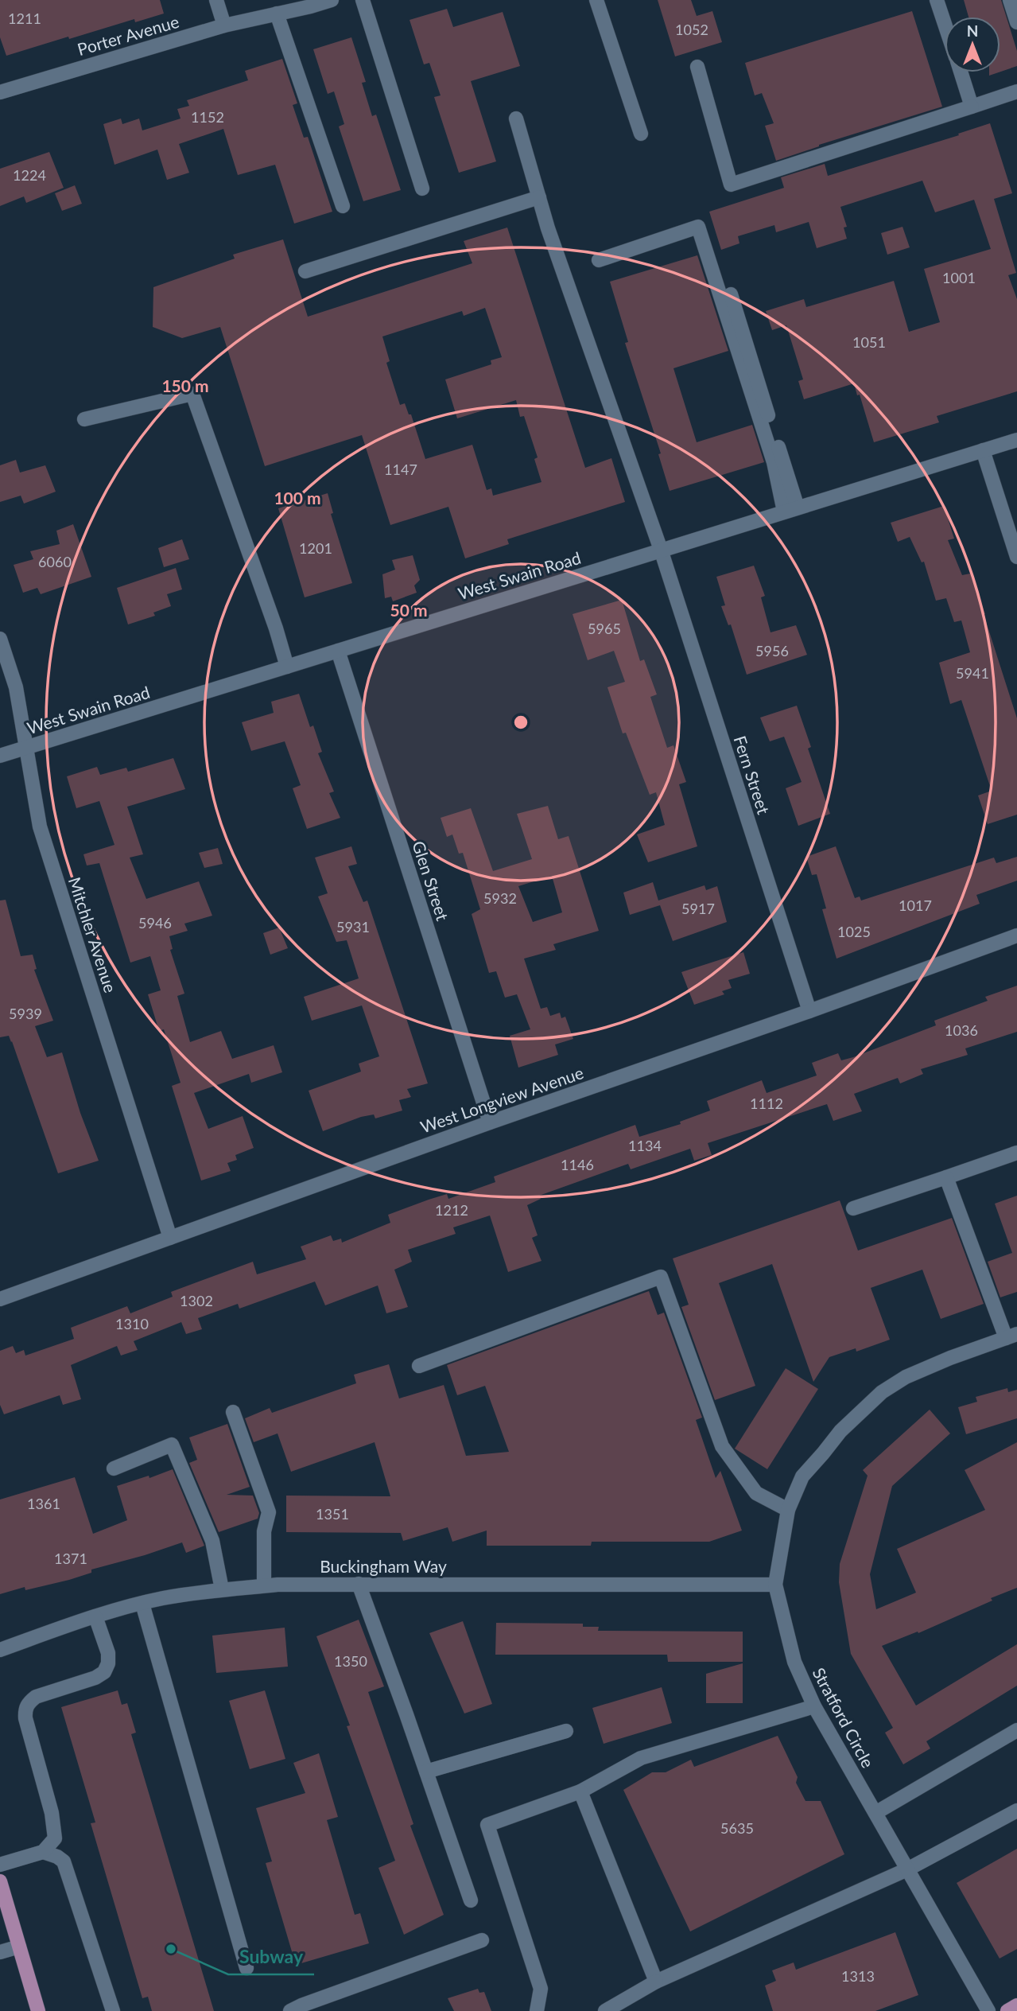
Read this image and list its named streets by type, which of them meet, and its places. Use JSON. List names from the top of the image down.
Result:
{
  "streets": {
    "street": [
      "Porter Avenue",
      "West Swain Road",
      "Fern Street",
      "Glen Street",
      "Mitchler Avenue",
      "West Longview Avenue",
      "Buckingham Way",
      "Stratford Circle"
    ]
  },
  "crossings": [
    ["West Swain Road", "Fern Street"],
    ["West Swain Road", "Glen Street"],
    ["West Swain Road", "Mitchler Avenue"],
    ["Fern Street", "West Longview Avenue"],
    ["Glen Street", "West Longview Avenue"],
    ["Mitchler Avenue", "West Longview Avenue"],
    ["Buckingham Way", "Stratford Circle"]
  ],
  "places": ["Subway"],
  "house_numbers": [
    "1211",
    "1052",
    "1152",
    "1224",
    "1001",
    "1051",
    "1147",
    "1201",
    "6060",
    "5965",
    "5956",
    "5941",
    "5932",
    "1017",
    "5917",
    "5946",
    "5931",
    "1025",
    "5939",
    "1036",
    "1112",
    "1134",
    "1146",
    "1212",
    "1302",
    "1310",
    "1361",
    "1351",
    "1371",
    "1350",
    "5635",
    "1313"
  ],
  "north": "top",
  "rings": ["150 m", "100 m", "50 m"]
}
